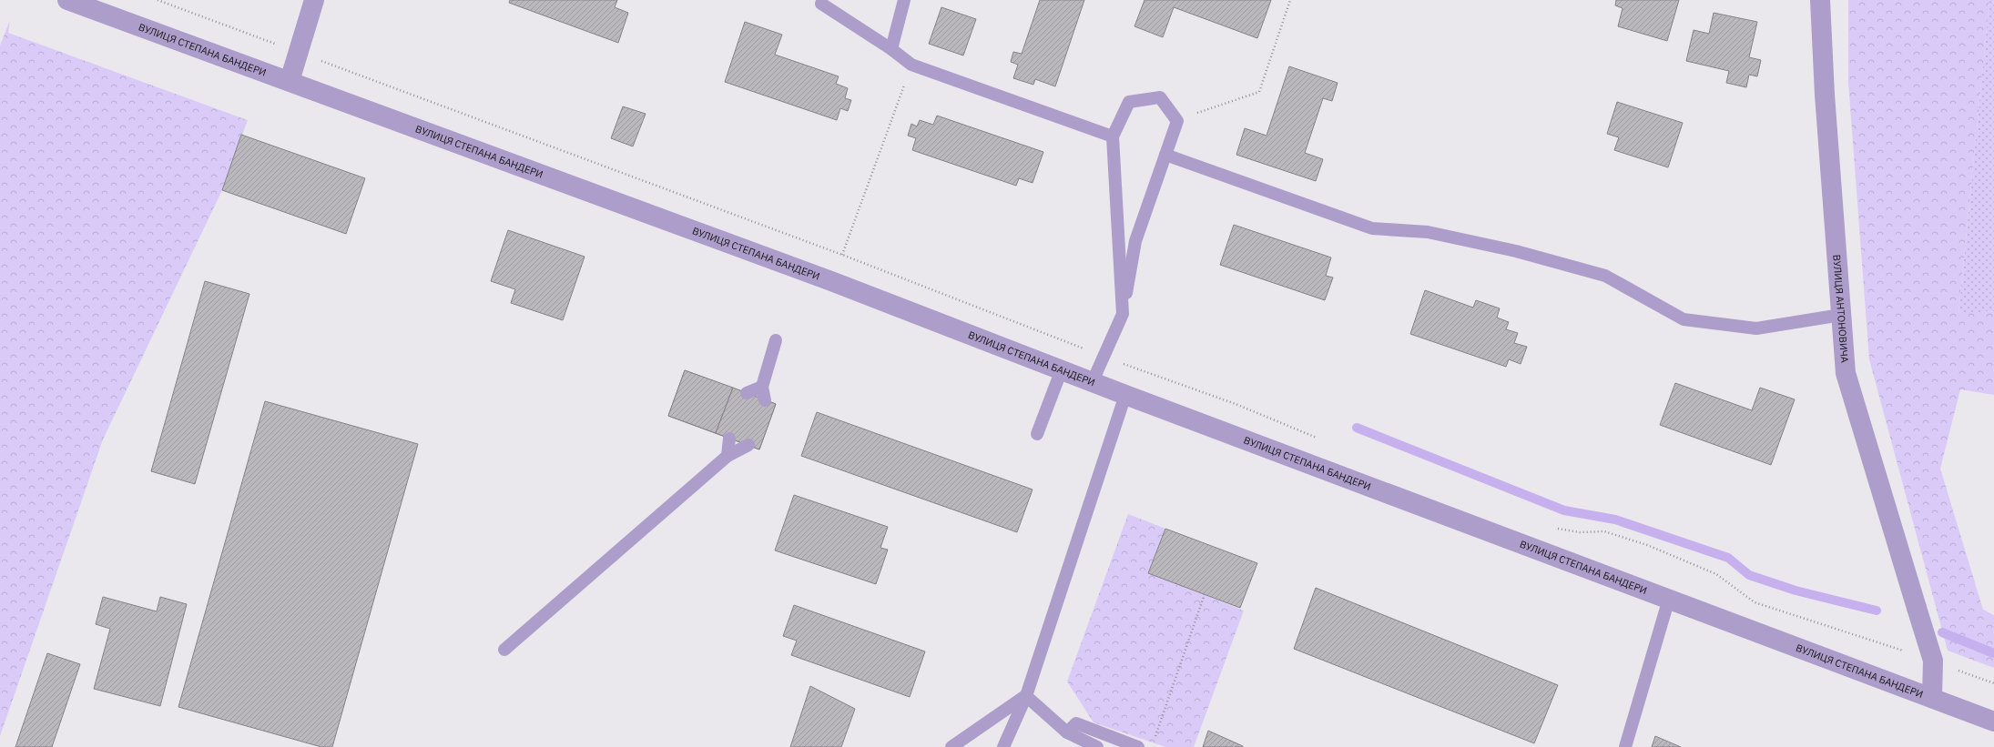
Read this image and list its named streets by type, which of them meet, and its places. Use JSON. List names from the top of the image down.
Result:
{
  "streets": {
    "street": ["ВУЛИЦЯ СТЕПАНА БАНДЕРИ", "ВУЛИЦЯ АНТОНОВИЧА"]
  },
  "crossings": [
    ["ВУЛИЦЯ СТЕПАНА БАНДЕРИ", "ВУЛИЦЯ АНТОНОВИЧА"]
  ]
}
